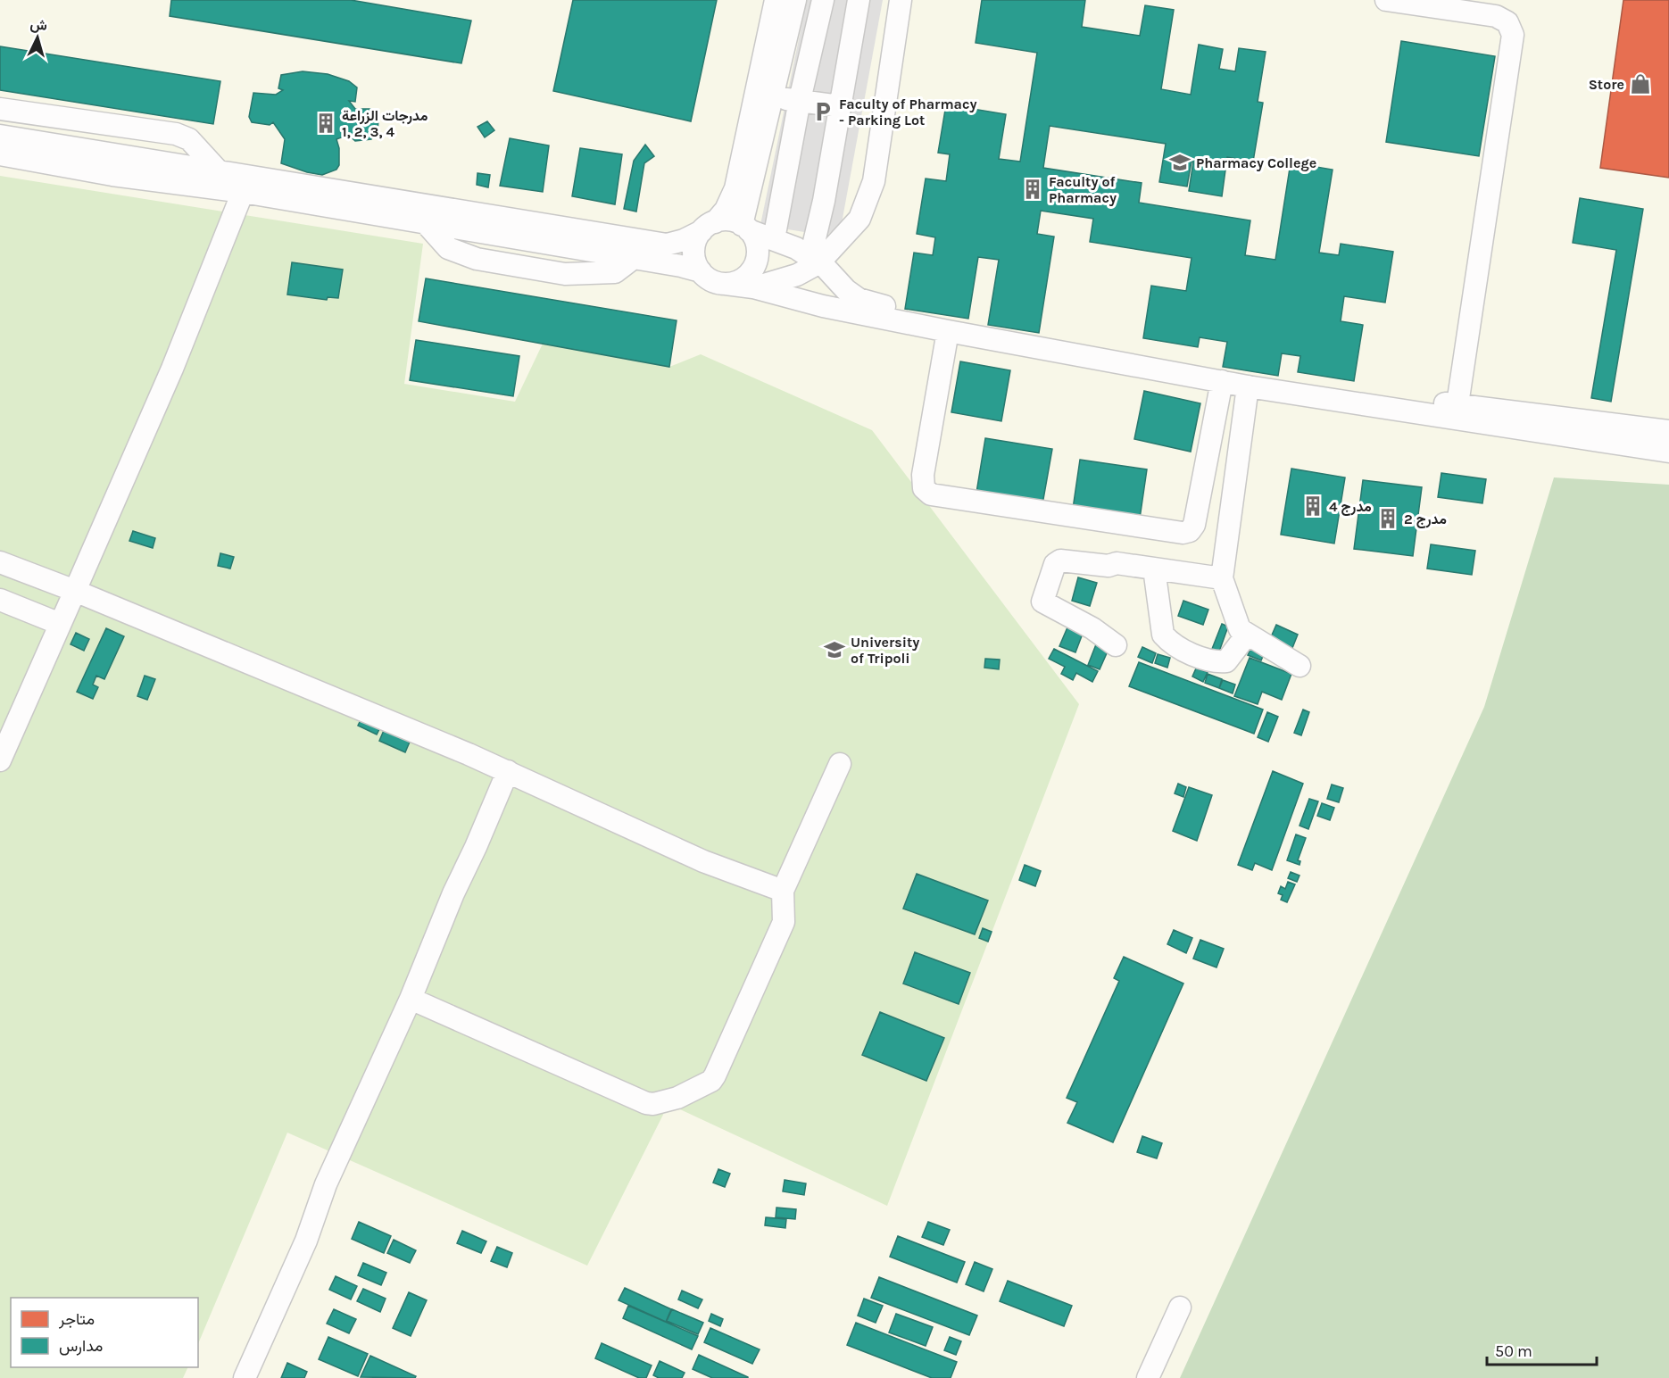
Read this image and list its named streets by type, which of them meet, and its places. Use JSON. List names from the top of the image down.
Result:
{
  "places": {
    "shop": ["Store"],
    "parking": ["Faculty of Pharmacy - Parking Lot"],
    "building": [
      "مدرجات الزراعة 1, 2, 3, 4",
      "Faculty of Pharmacy",
      "مدرج 4",
      "مدرج 2"
    ],
    "school or university": ["Pharmacy College", "University of Tripoli"]
  },
  "legend": ["متاجر", "مدارس"],
  "scale_bar": "50 m",
  "north": "top"
}
